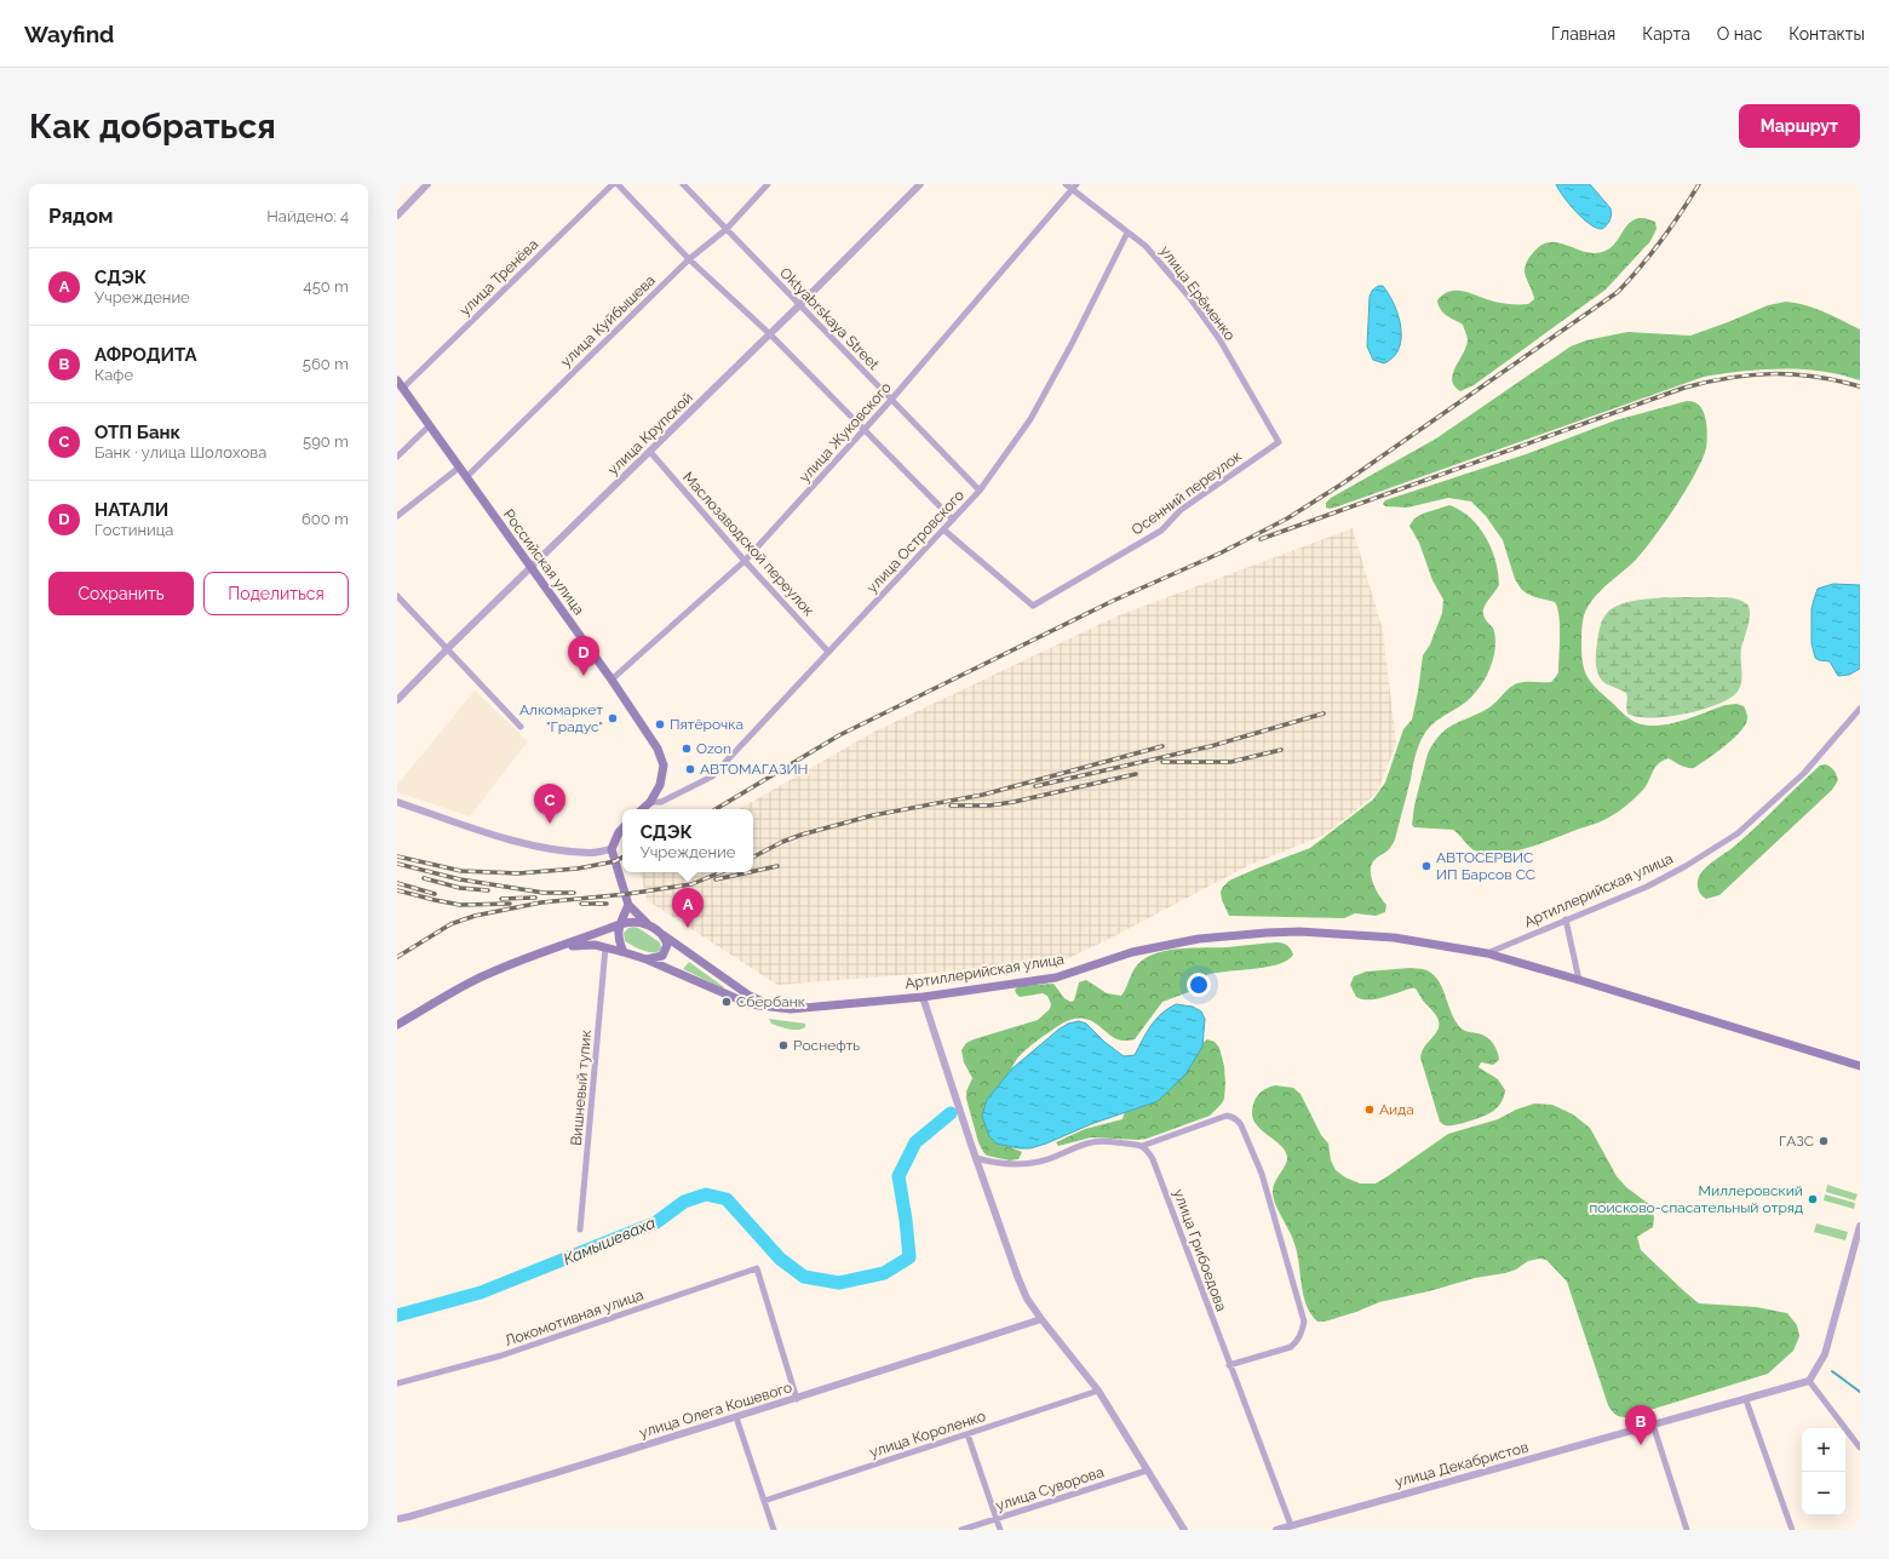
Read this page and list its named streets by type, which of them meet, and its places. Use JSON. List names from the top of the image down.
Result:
{
  "streets": {
    "main road": ["Российская улица", "Артиллерийская улица"],
    "street": [
      "улица Тренёва",
      "улица Ерёменко",
      "Oktyabrskaya Street",
      "улица Куйбышева",
      "улица Жуковского",
      "улица Крупской",
      "Осенний переулок",
      "улица Островского",
      "Маслозаводской переулок",
      "Вишневый тупик",
      "улица Грибоедова",
      "Локомотивная улица",
      "улица Олега Кошевого",
      "улица Короленко",
      "улица Декабристов",
      "улица Суворова"
    ]
  },
  "crossings": [
    ["улица Тренёва", "Российская улица"],
    ["улица Ерёменко", "улица Жуковского"],
    ["улица Ерёменко", "Осенний переулок"],
    ["улица Ерёменко", "улица Островского"],
    ["Oktyabrskaya Street", "улица Куйбышева"],
    ["Oktyabrskaya Street", "улица Жуковского"],
    ["Oktyabrskaya Street", "улица Крупской"],
    ["Oktyabrskaya Street", "улица Островского"],
    ["улица Куйбышева", "Российская улица"],
    ["улица Жуковского", "Маслозаводской переулок"],
    ["улица Жуковского", "Российская улица"],
    ["улица Крупской", "Маслозаводской переулок"],
    ["улица Крупской", "Российская улица"],
    ["Осенний переулок", "улица Островского"],
    ["улица Островского", "Маслозаводской переулок"],
    ["улица Островского", "Российская улица"],
    ["Артиллерийская улица", "Вишневый тупик"],
    ["улица Грибоедова", "улица Декабристов"],
    ["Локомотивная улица", "улица Олега Кошевого"]
  ],
  "water": ["Камышеваха"],
  "places": [
    "Алкомаркет \"Градус\"",
    "Пятёрочка",
    "Ozon",
    "АВТОМАГАЗИН",
    "АВТОСЕРВИС ИП Барсов СС",
    "Сбербанк",
    "Роснефть",
    "Аида",
    "ГАЗС",
    "Миллеровский поисково-спасательный отряд"
  ],
  "page": {
    "header": "Wayfind",
    "nav": [
      "Главная",
      "Карта",
      "О нас",
      "Контакты"
    ],
    "buttons": [
      "Маршрут",
      ["Сохранить", "Поделиться"]
    ],
    "title": "Как добраться",
    "heading": ["Рядом", "Найдено: 4"],
    "list": [
      {
        "mark": "A",
        "name": "СДЭК",
        "note": "Учреждение",
        "value": "450 m"
      },
      {
        "mark": "B",
        "name": "АФРОДИТА",
        "note": "Кафе",
        "value": "560 m"
      },
      {
        "mark": "C",
        "name": "ОТП Банк",
        "note": "Банк · улица Шолохова",
        "value": "590 m"
      },
      {
        "mark": "D",
        "name": "НАТАЛИ",
        "note": "Гостиница",
        "value": "600 m"
      }
    ],
    "pins": [
      "D",
      "C",
      "A",
      "B"
    ],
    "popup": ["СДЭК", "Учреждение"],
    "map_buttons": ["+", "−"]
  }
}
